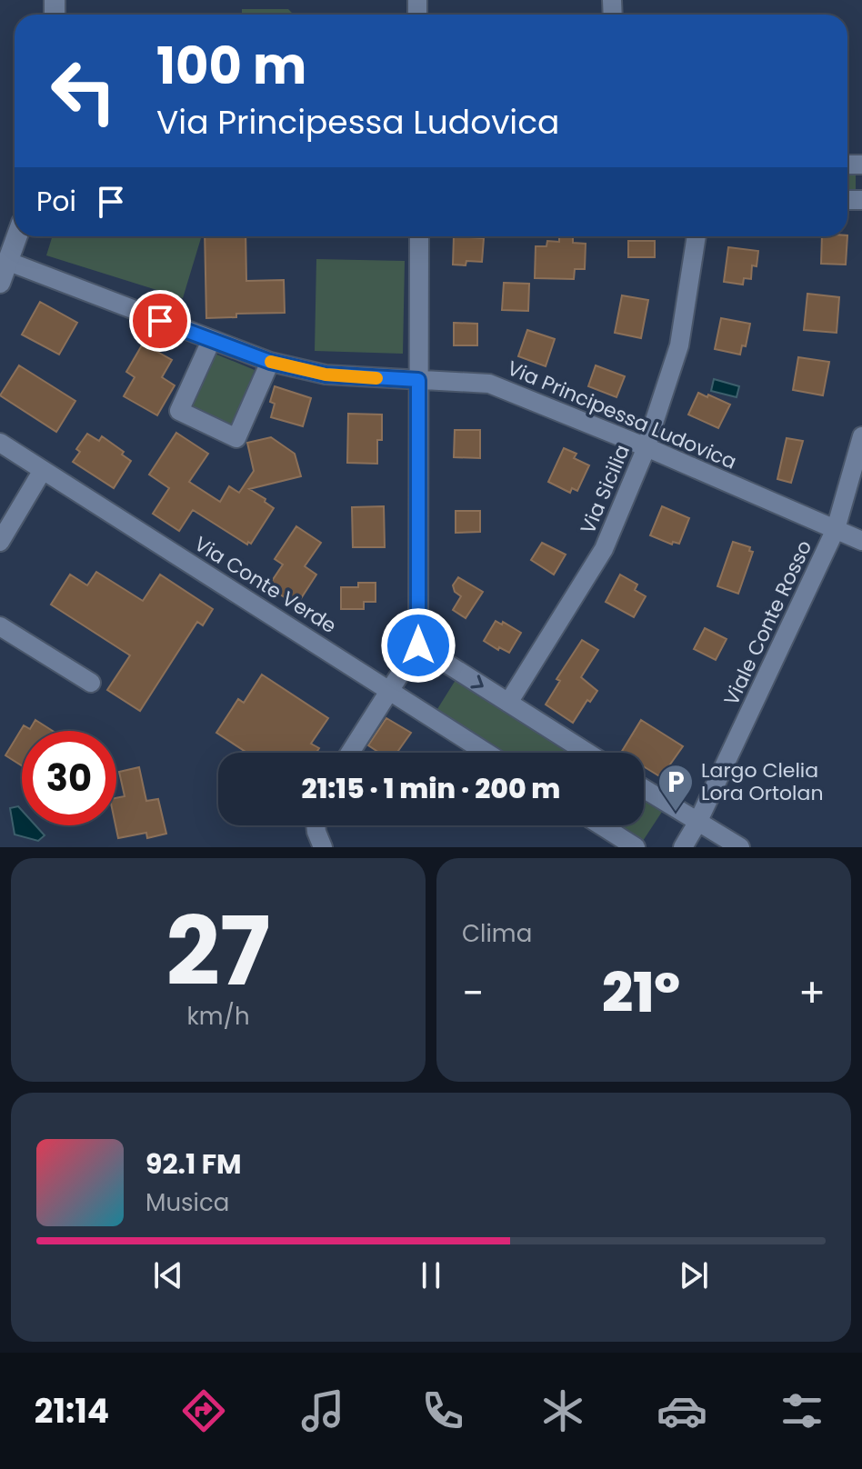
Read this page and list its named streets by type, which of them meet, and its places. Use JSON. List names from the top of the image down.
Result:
{
  "streets": {
    "street": [
      "Via Principessa Ludovica",
      "Via Sicilia",
      "Via Conte Verde",
      "Viale Conte Rosso"
    ]
  },
  "crossings": [
    ["Via Principessa Ludovica", "Via Sicilia"],
    ["Via Principessa Ludovica", "Viale Conte Rosso"]
  ],
  "places": {
    "parking": ["Largo Clelia Lora Ortolan"]
  },
  "page": {
    "turn": ["100 m", "Via Principessa Ludovica"],
    "then": "Poi",
    "limit": "30",
    "trip": "21:15 · 1 min · 200 m",
    "tile": [
      ["27", "km/h"],
      "Clima"
    ],
    "heat": ["−", "21°", "+"],
    "song": ["92.1 FM", "Musica"],
    "tabs": "21:14"
  }
}
